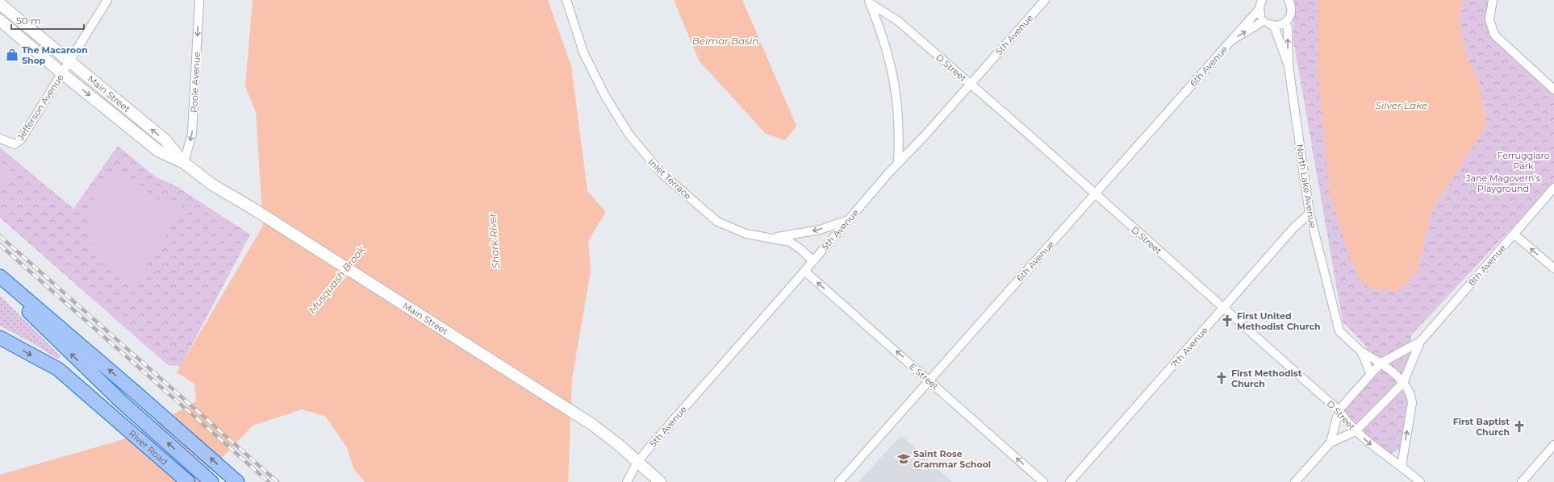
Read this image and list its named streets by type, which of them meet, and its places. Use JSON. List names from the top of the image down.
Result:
{
  "streets": {
    "highway": ["River Road"],
    "main road": ["Main Street"],
    "street": [
      "5th Avenue",
      "6th Avenue",
      "D Street",
      "Poole Avenue",
      "Jefferson Avenue",
      "Inlet Terrace",
      "North Lake Avenue",
      "8th Avenue",
      "7th Avenue",
      "E Street"
    ]
  },
  "crossings": [
    ["5th Avenue", "D Street"],
    ["5th Avenue", "Main Street"],
    ["5th Avenue", "Inlet Terrace"],
    ["5th Avenue", "E Street"],
    ["6th Avenue", "D Street"],
    ["6th Avenue", "E Street"],
    ["D Street", "North Lake Avenue"],
    ["D Street", "8th Avenue"],
    ["D Street", "7th Avenue"],
    ["Poole Avenue", "Main Street"],
    ["Main Street", "Jefferson Avenue"],
    ["North Lake Avenue", "8th Avenue"],
    ["North Lake Avenue", "7th Avenue"]
  ],
  "one_way": ["Poole Avenue", "E Street"],
  "water": [
    "Belmar Basin",
    "Silver Lake",
    "Shark River",
    "Musquash Brook"
  ],
  "parks": ["Ferruggiaro Park", "Jane Magovern's Playground"],
  "places": {
    "shop": ["The Macaroon Shop"],
    "church": ["First United Methodist Church", "First Methodist Church", "First Baptist Church"],
    "school or university": ["Saint Rose Grammar School"]
  },
  "scale_bar": "50 m"
}
